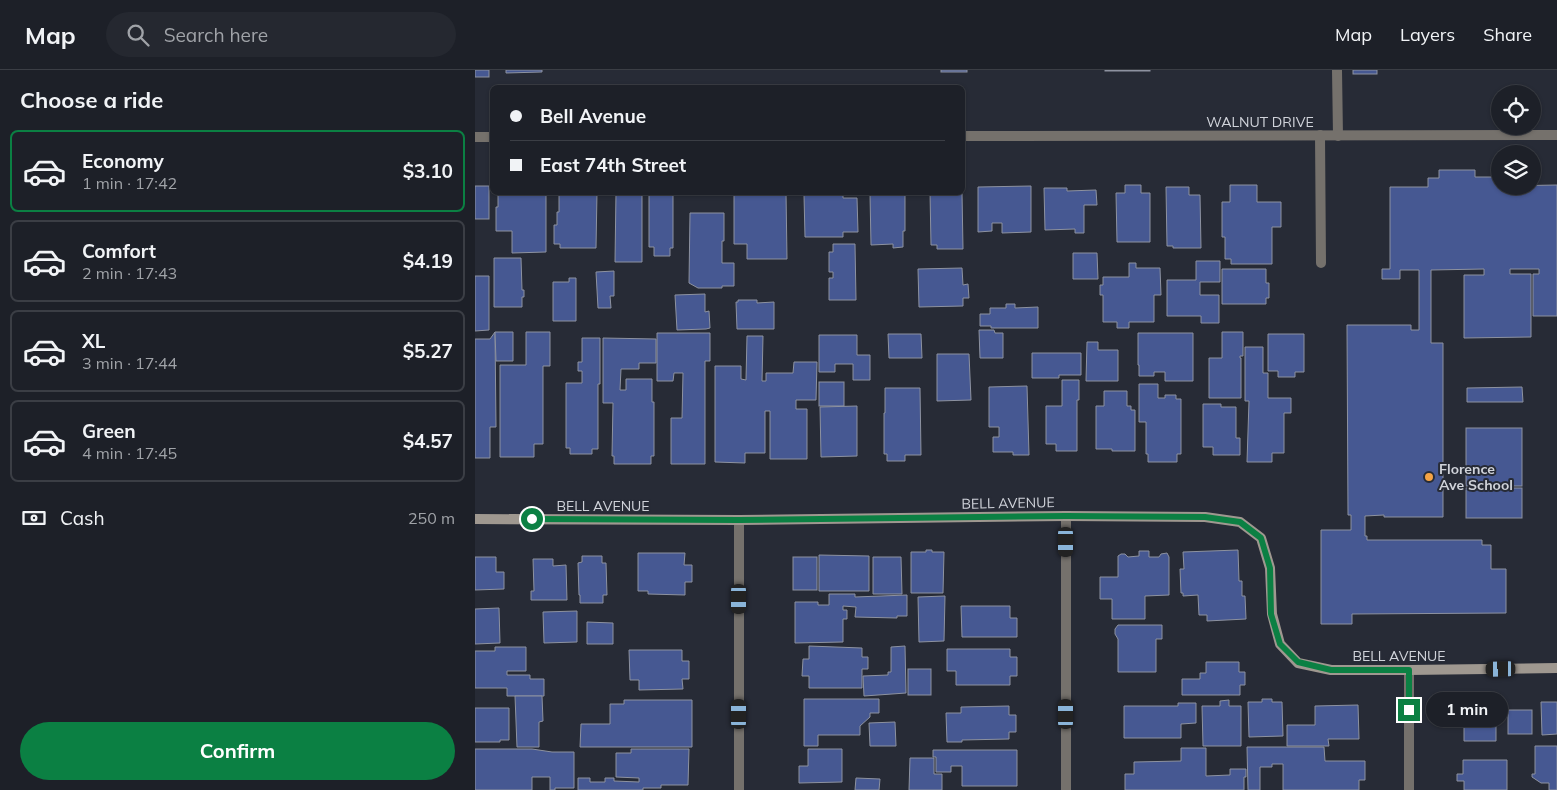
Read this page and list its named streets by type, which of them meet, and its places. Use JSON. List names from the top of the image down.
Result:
{
  "streets": {
    "street": ["WALNUT DRIVE", "BELL AVENUE"]
  },
  "places": ["Florence Ave School"],
  "page": {
    "header": "Map",
    "search": "Search here",
    "nav": ["Map", "Layers", "Share"],
    "heading": "Choose a ride",
    "banner": ["Bell Avenue", "East 74th Street"],
    "list": [
      {
        "name": "Economy",
        "note": "1 min · 17:42",
        "value": "$3.10"
      },
      {
        "name": "Comfort",
        "note": "2 min · 17:43",
        "value": "$4.19"
      },
      {
        "name": "XL",
        "note": "3 min · 17:44",
        "value": "$5.27"
      },
      {
        "name": "Green",
        "note": "4 min · 17:45",
        "value": "$4.57"
      }
    ],
    "pay": ["Cash", "250 m"],
    "bubble": "1 min",
    "buttons": "Confirm"
  }
}
